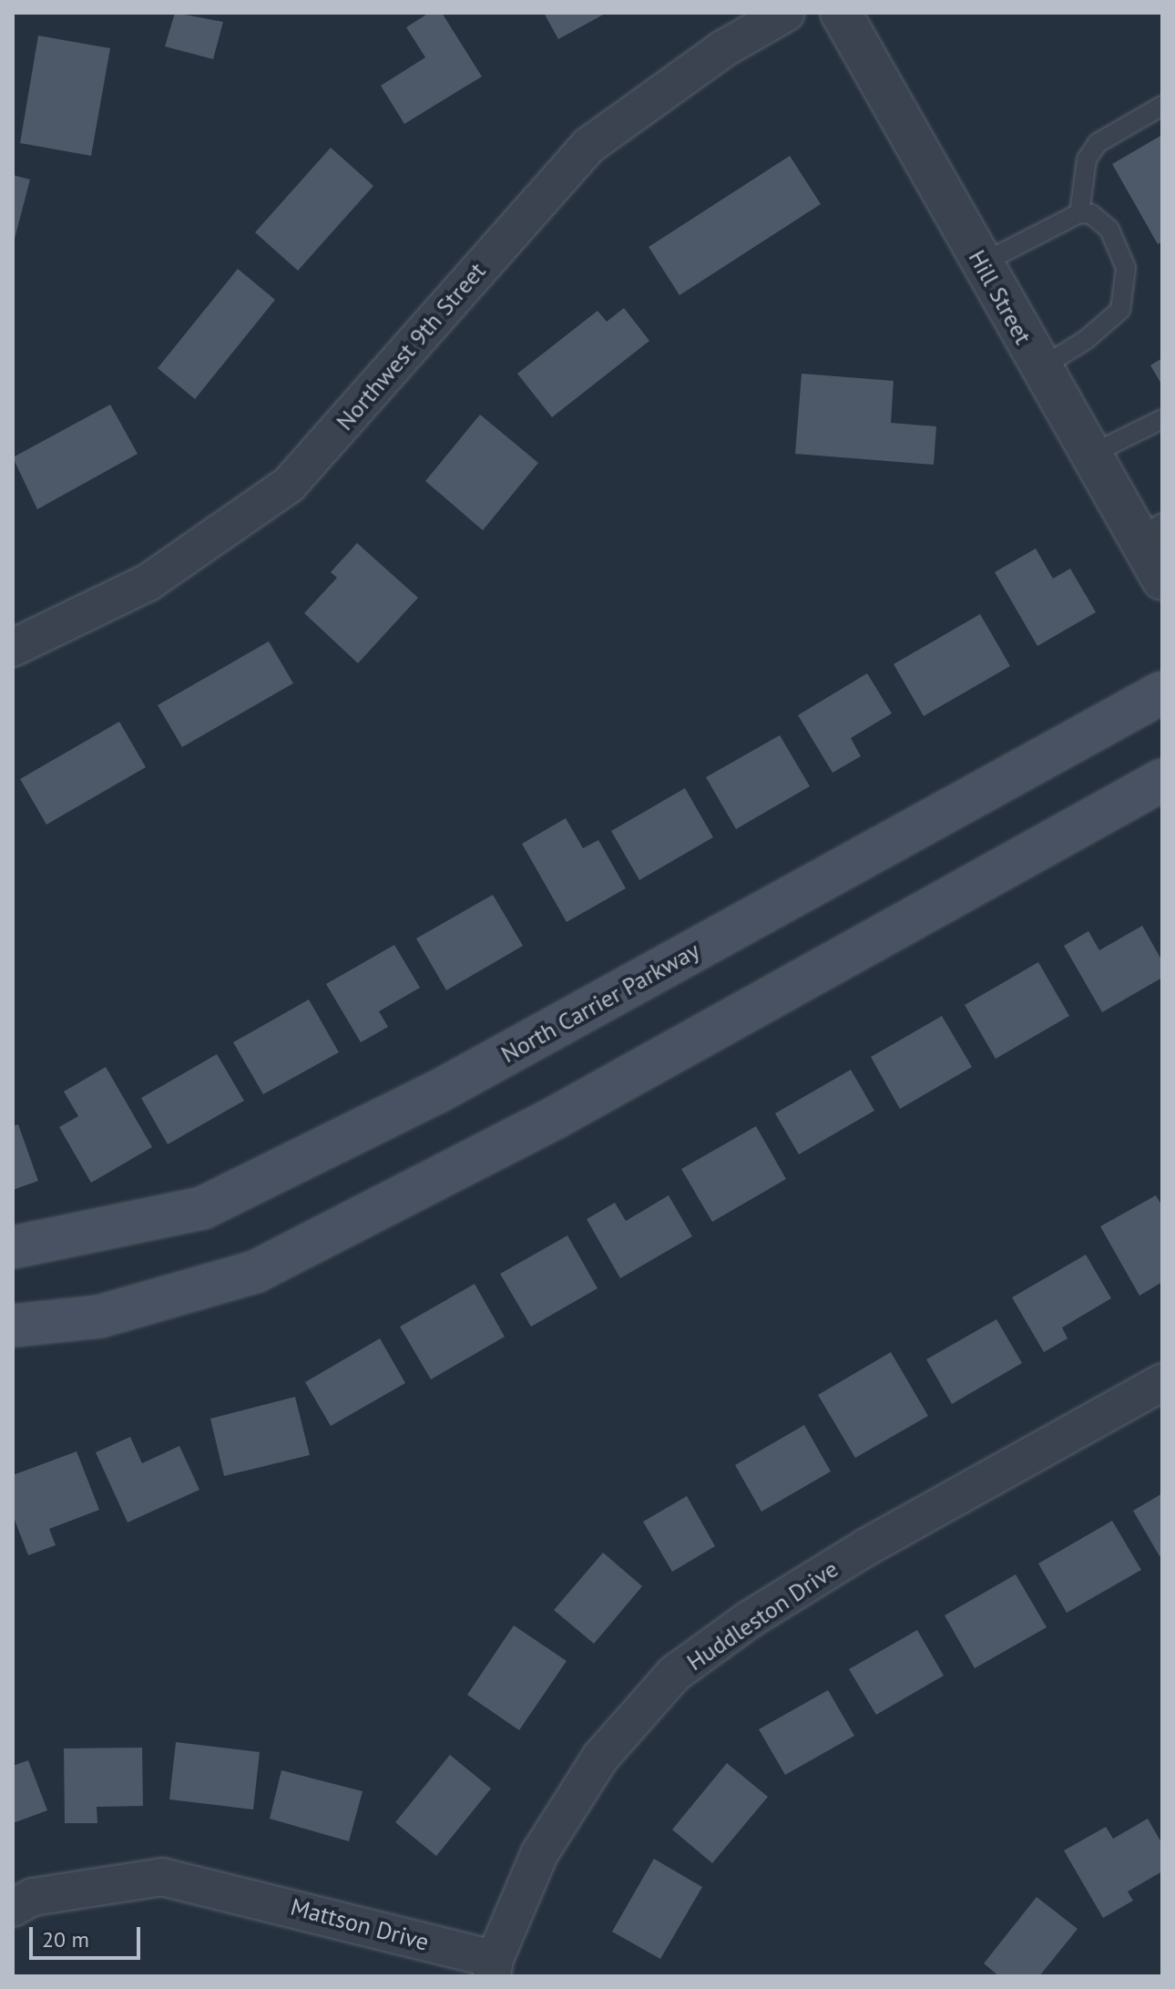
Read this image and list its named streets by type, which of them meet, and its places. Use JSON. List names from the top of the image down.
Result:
{
  "streets": {
    "main road": ["North Carrier Parkway"],
    "street": [
      "Hill Street",
      "Northwest 9th Street",
      "Huddleston Drive",
      "Mattson Drive"
    ]
  },
  "crossings": [
    ["Huddleston Drive", "Mattson Drive"]
  ],
  "scale_bar": "20 m"
}
